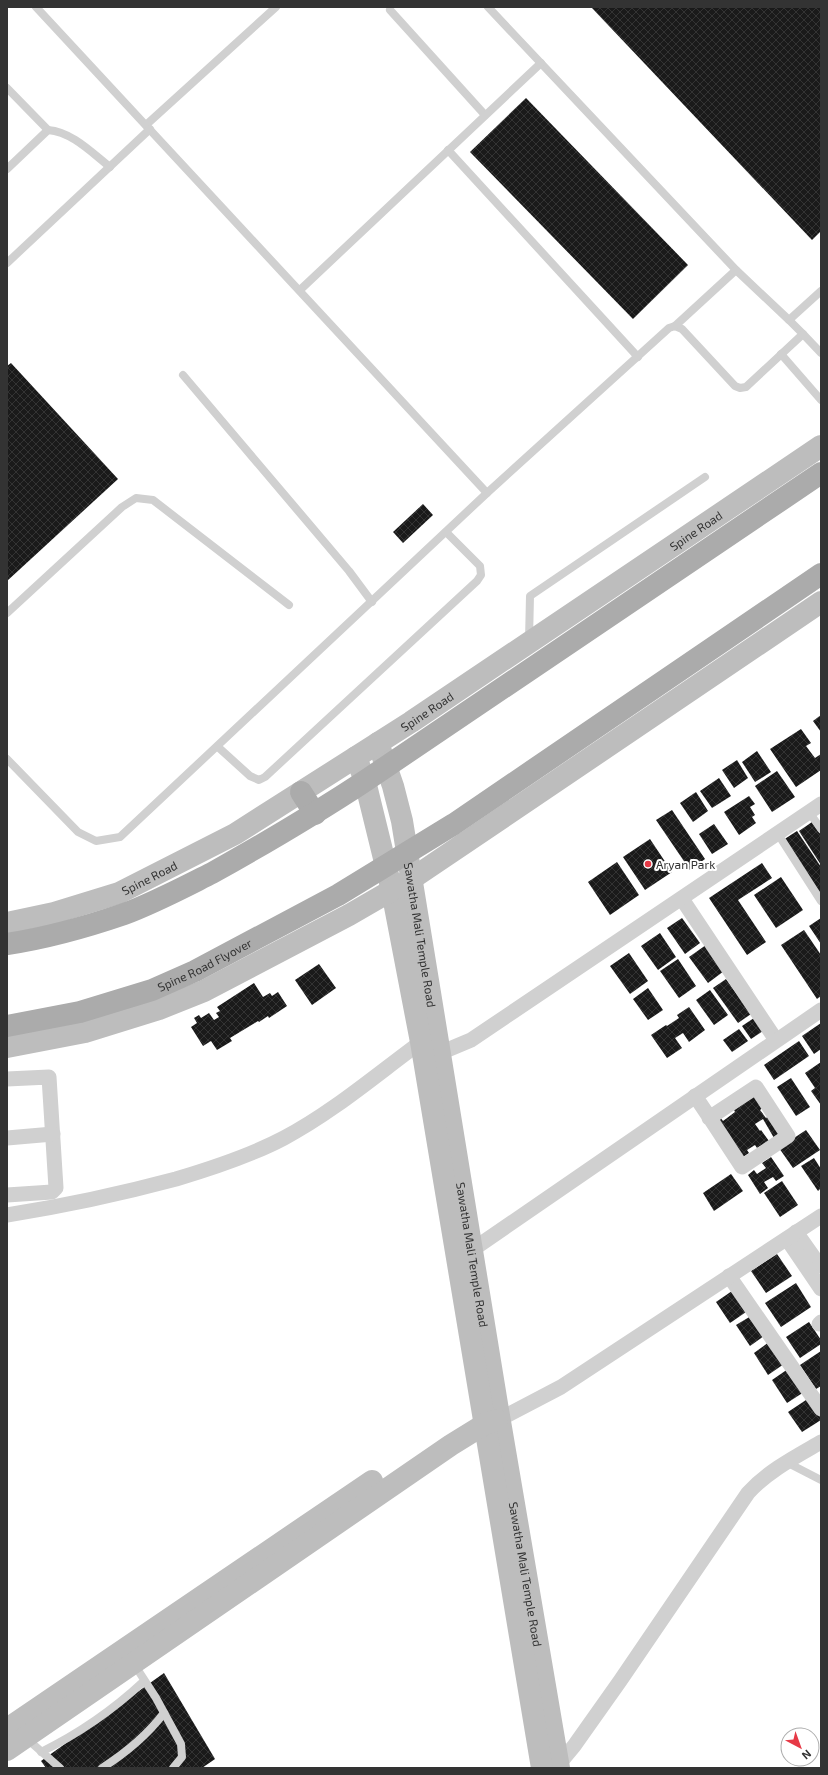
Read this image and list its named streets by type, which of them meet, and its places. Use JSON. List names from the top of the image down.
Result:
{
  "streets": {
    "main road": ["Spine Road", "Spine Road Flyover"],
    "street": ["Sawatha Mali Temple Road"]
  },
  "crossings": [
    ["Spine Road", "Sawatha Mali Temple Road"],
    ["Sawatha Mali Temple Road", "Spine Road Flyover"]
  ],
  "places": ["Aryan Park"],
  "north": "bottom right"
}
